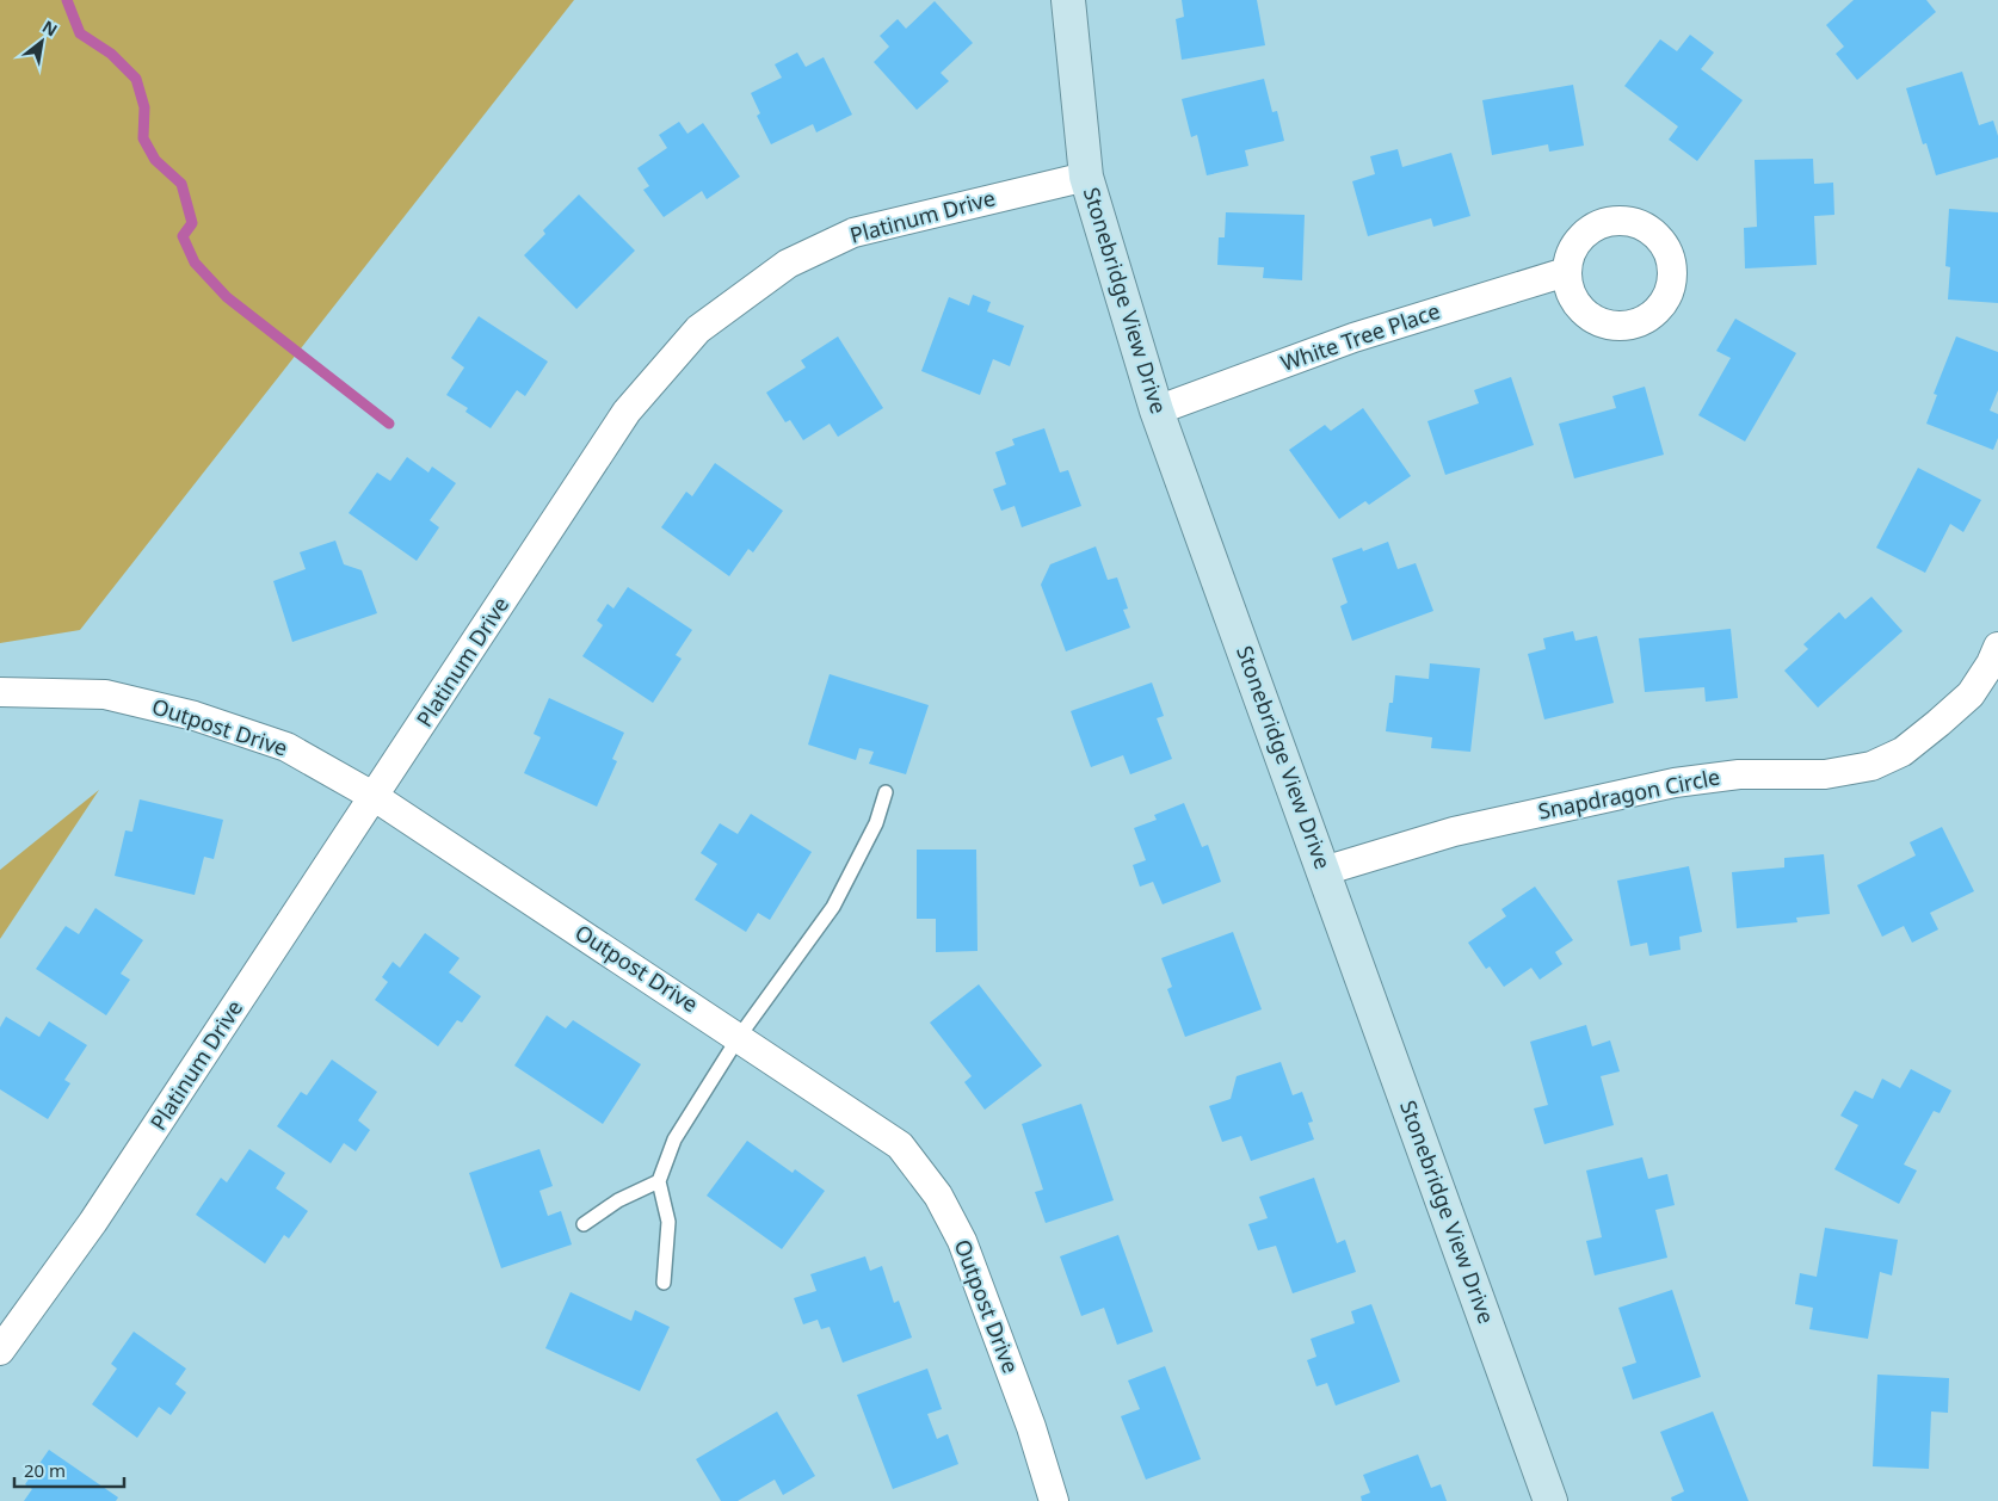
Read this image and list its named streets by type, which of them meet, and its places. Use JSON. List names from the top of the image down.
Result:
{
  "streets": {
    "street": [
      "Platinum Drive",
      "Stonebridge View Drive",
      "White Tree Place",
      "Outpost Drive",
      "Snapdragon Circle"
    ]
  },
  "crossings": [
    ["Platinum Drive", "Stonebridge View Drive"],
    ["Platinum Drive", "Outpost Drive"],
    ["Stonebridge View Drive", "White Tree Place"],
    ["Stonebridge View Drive", "Snapdragon Circle"]
  ],
  "scale_bar": "20 m",
  "north": "top right"
}
